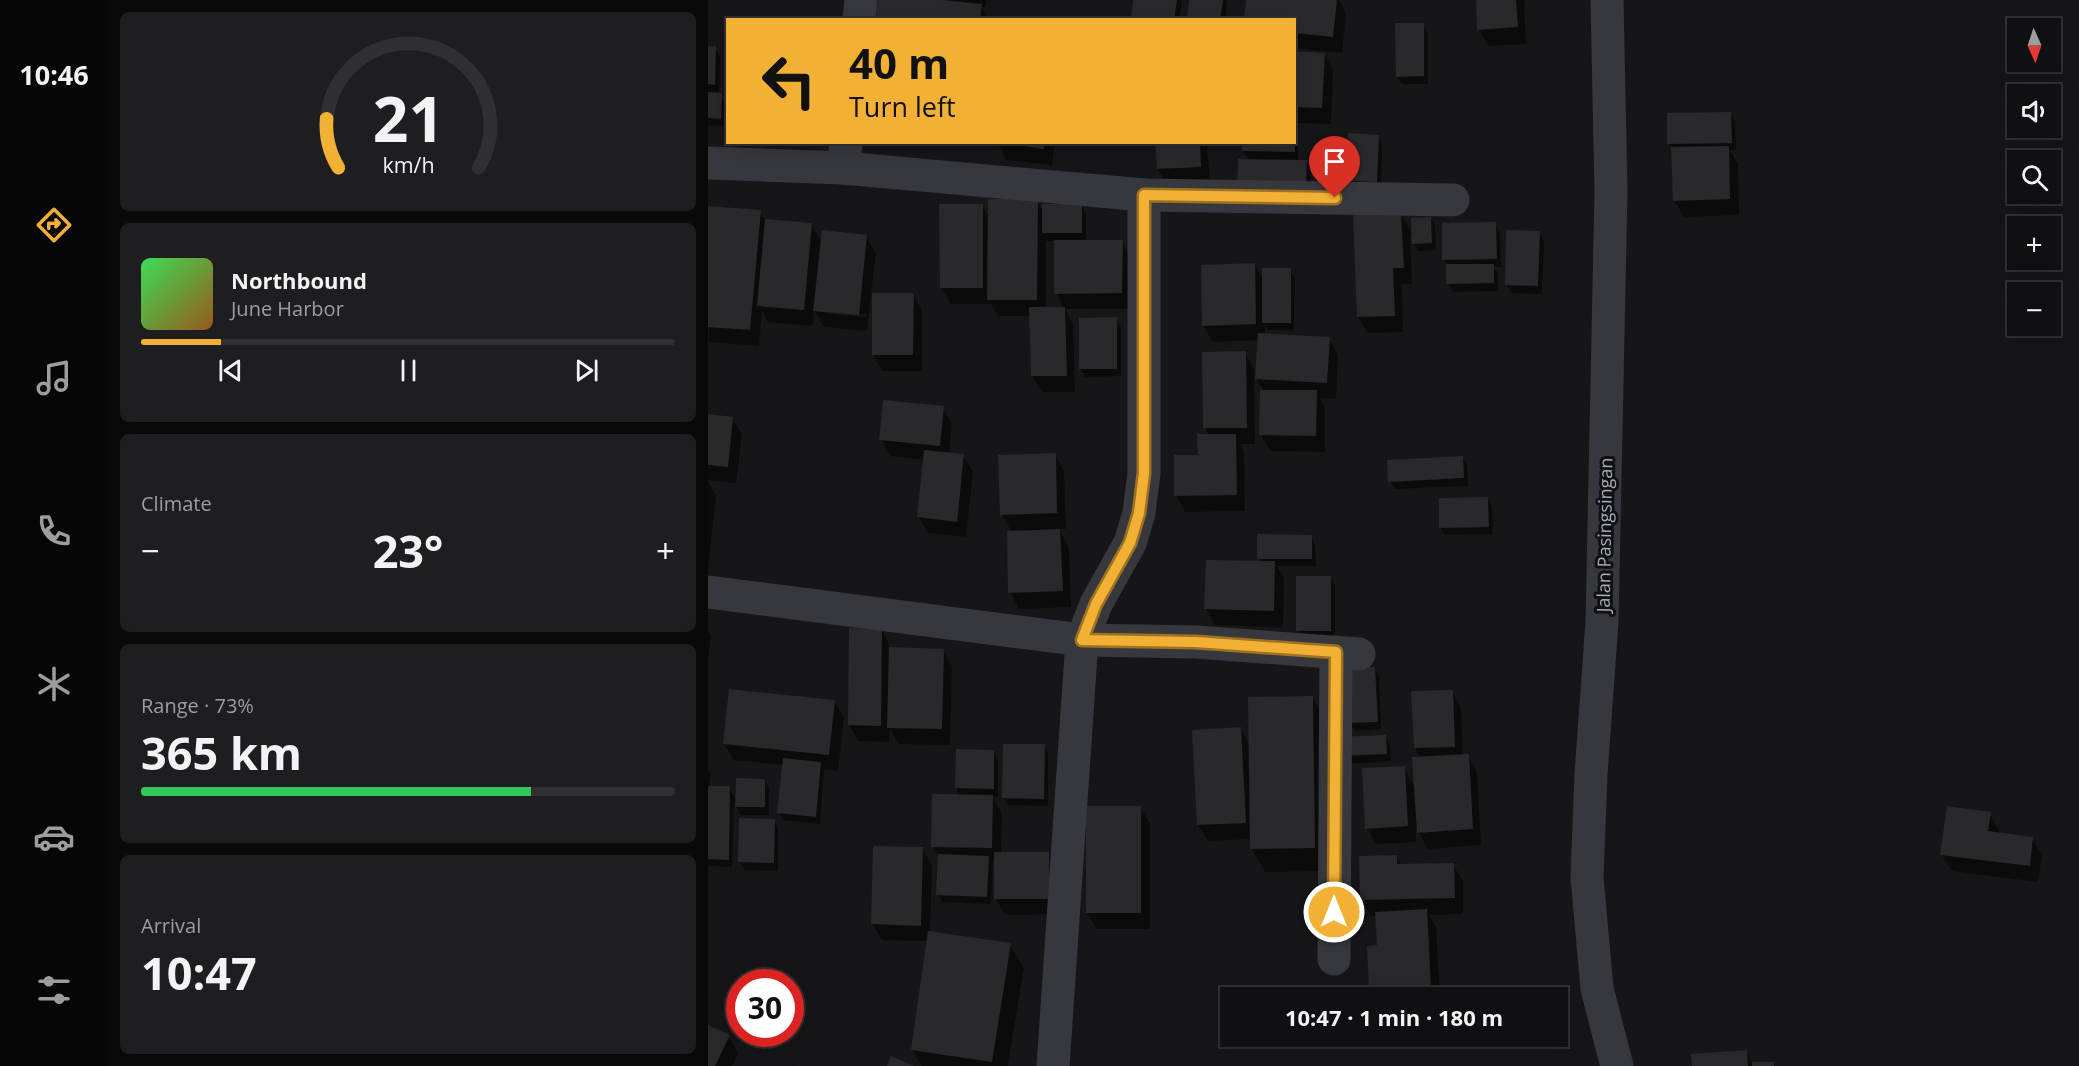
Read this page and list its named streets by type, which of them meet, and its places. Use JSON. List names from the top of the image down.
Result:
{
  "streets": {
    "street": ["Jalan Pasingsingan"]
  },
  "north": "bottom",
  "page": {
    "tabs": "10:46",
    "map_buttons": ["+", "−"],
    "turn": ["40 m", "Turn left"],
    "song": ["Northbound", "June Harbor"],
    "tile": [
      "Climate",
      ["Range · 73%", "365 km"],
      ["Arrival", "10:47"]
    ],
    "heat": ["−", "23°", "+"],
    "limit": "30",
    "trip": "10:47 · 1 min · 180 m",
    "gauge": ["21", "km/h"]
  }
}
